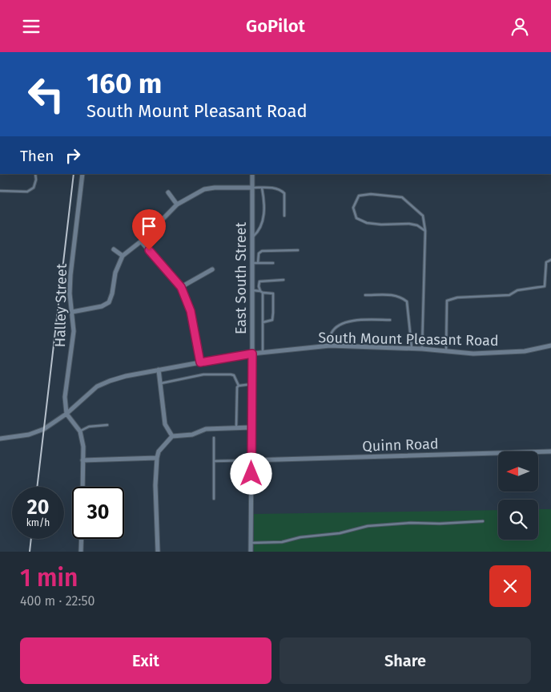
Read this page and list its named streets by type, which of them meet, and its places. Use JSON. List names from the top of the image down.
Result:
{
  "streets": {
    "street": [
      "East South Street",
      "Halley Street",
      "South Mount Pleasant Road",
      "Quinn Road"
    ]
  },
  "crossings": [
    ["East South Street", "South Mount Pleasant Road"],
    ["East South Street", "Quinn Road"],
    ["Halley Street", "South Mount Pleasant Road"]
  ],
  "north": "left",
  "page": {
    "header": "GoPilot",
    "turn": ["160 m", "South Mount Pleasant Road"],
    "then": "Then",
    "speed": "20 km/h",
    "limit": "30",
    "heading": ["1 min", "400 m · 22:50"],
    "buttons": ["Exit", "Share"]
  }
}
